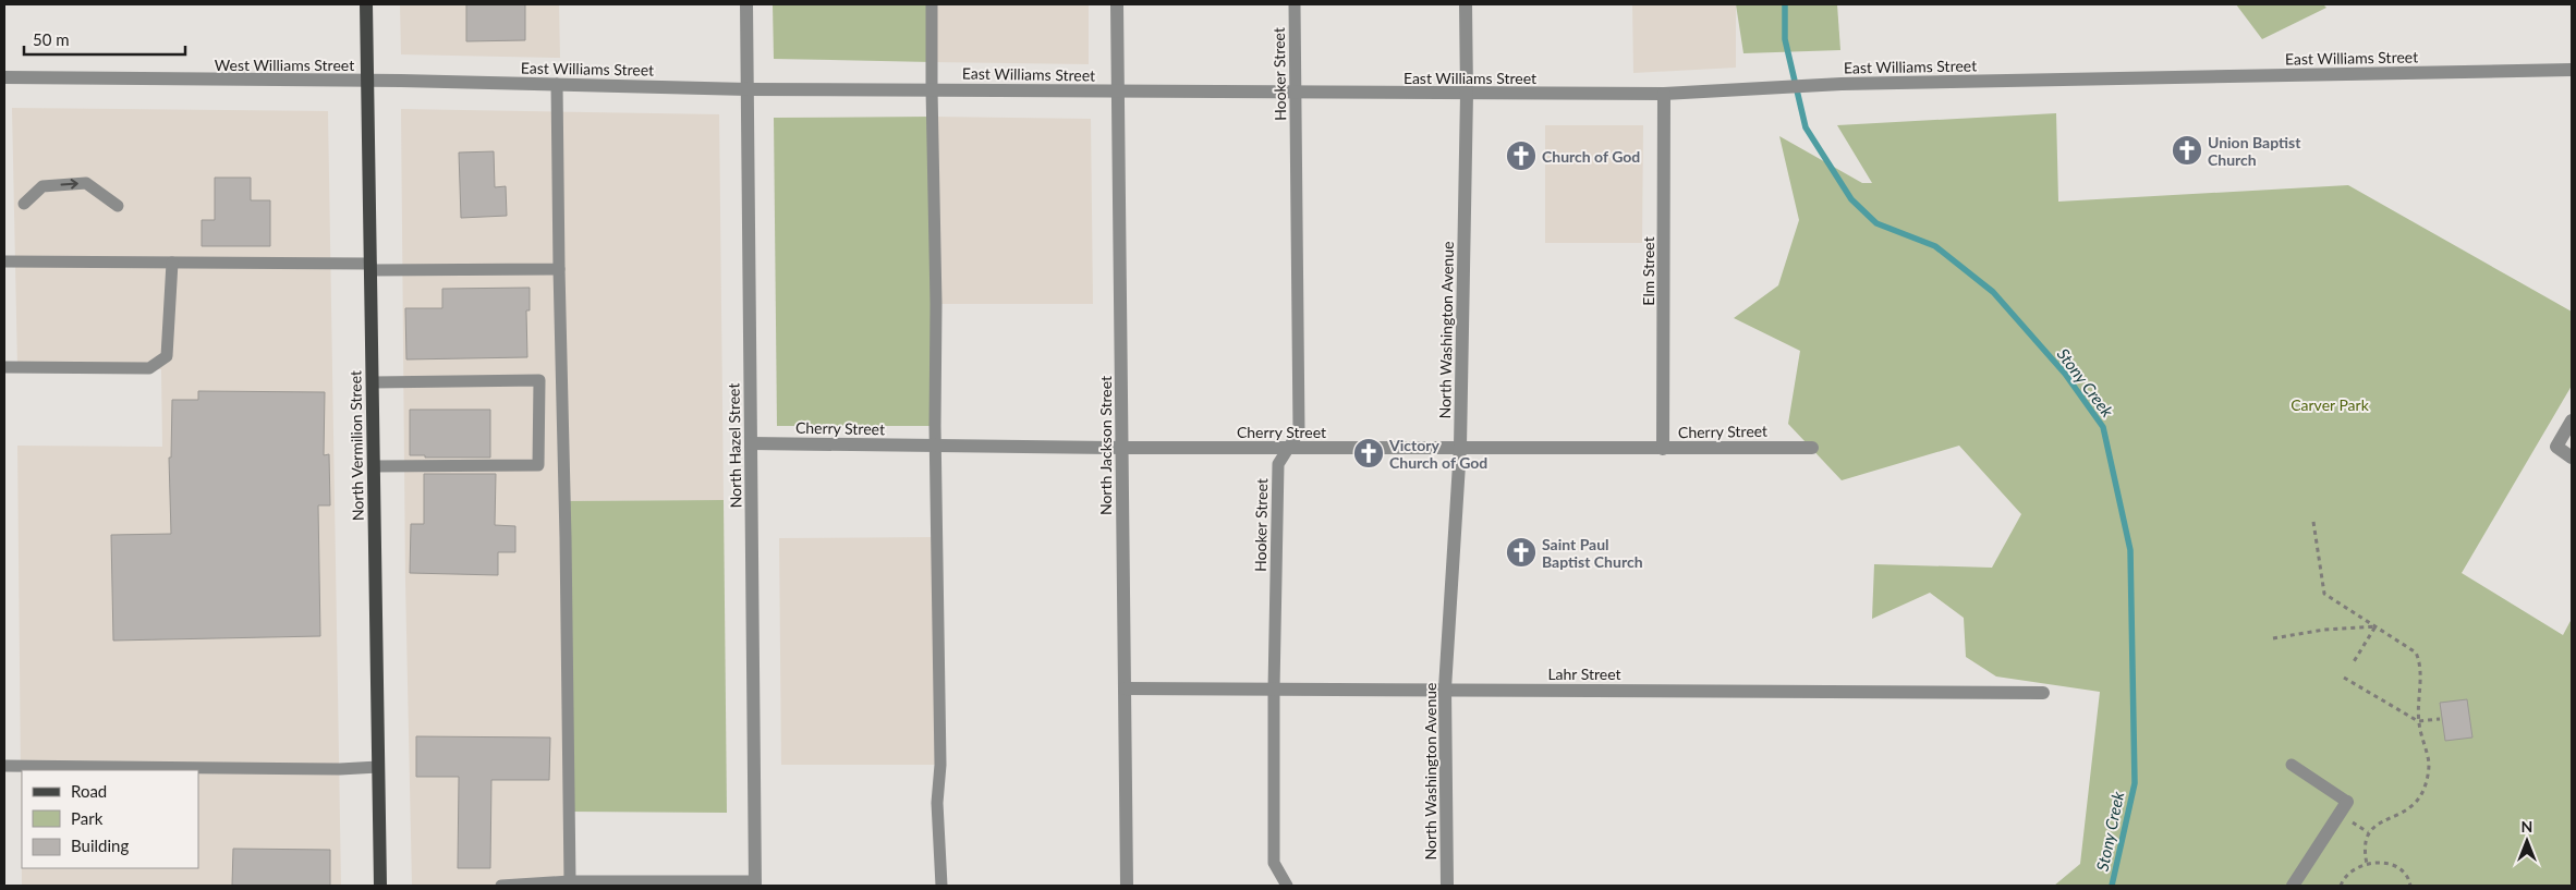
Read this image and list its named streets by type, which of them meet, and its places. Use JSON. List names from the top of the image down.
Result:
{
  "streets": {
    "main road": ["North Vermilion Street"],
    "street": [
      "East Williams Street",
      "West Williams Street",
      "Elm Street",
      "North Washington Avenue",
      "Cherry Street",
      "North Hazel Street",
      "North Jackson Street",
      "Lahr Street"
    ],
    "lane": ["Hooker Street"]
  },
  "crossings": [
    ["East Williams Street", "West Williams Street"],
    ["East Williams Street", "Hooker Street"],
    ["East Williams Street", "Elm Street"],
    ["East Williams Street", "North Washington Avenue"],
    ["East Williams Street", "North Vermilion Street"],
    ["East Williams Street", "North Hazel Street"],
    ["East Williams Street", "North Jackson Street"],
    ["West Williams Street", "North Vermilion Street"],
    ["Hooker Street", "Cherry Street"],
    ["Hooker Street", "Lahr Street"],
    ["Elm Street", "Cherry Street"],
    ["North Washington Avenue", "Cherry Street"],
    ["North Washington Avenue", "Lahr Street"],
    ["Cherry Street", "North Hazel Street"],
    ["Cherry Street", "North Jackson Street"],
    ["North Jackson Street", "Lahr Street"]
  ],
  "water": ["Stony Creek"],
  "parks": ["Carver Park"],
  "places": {
    "church": [
      "Union Baptist Church",
      "Church of God",
      "Victory Church of God",
      "Saint Paul Baptist Church"
    ]
  },
  "legend": ["Road", "Park", "Building"],
  "scale_bar": "50 m",
  "north": "top"
}
